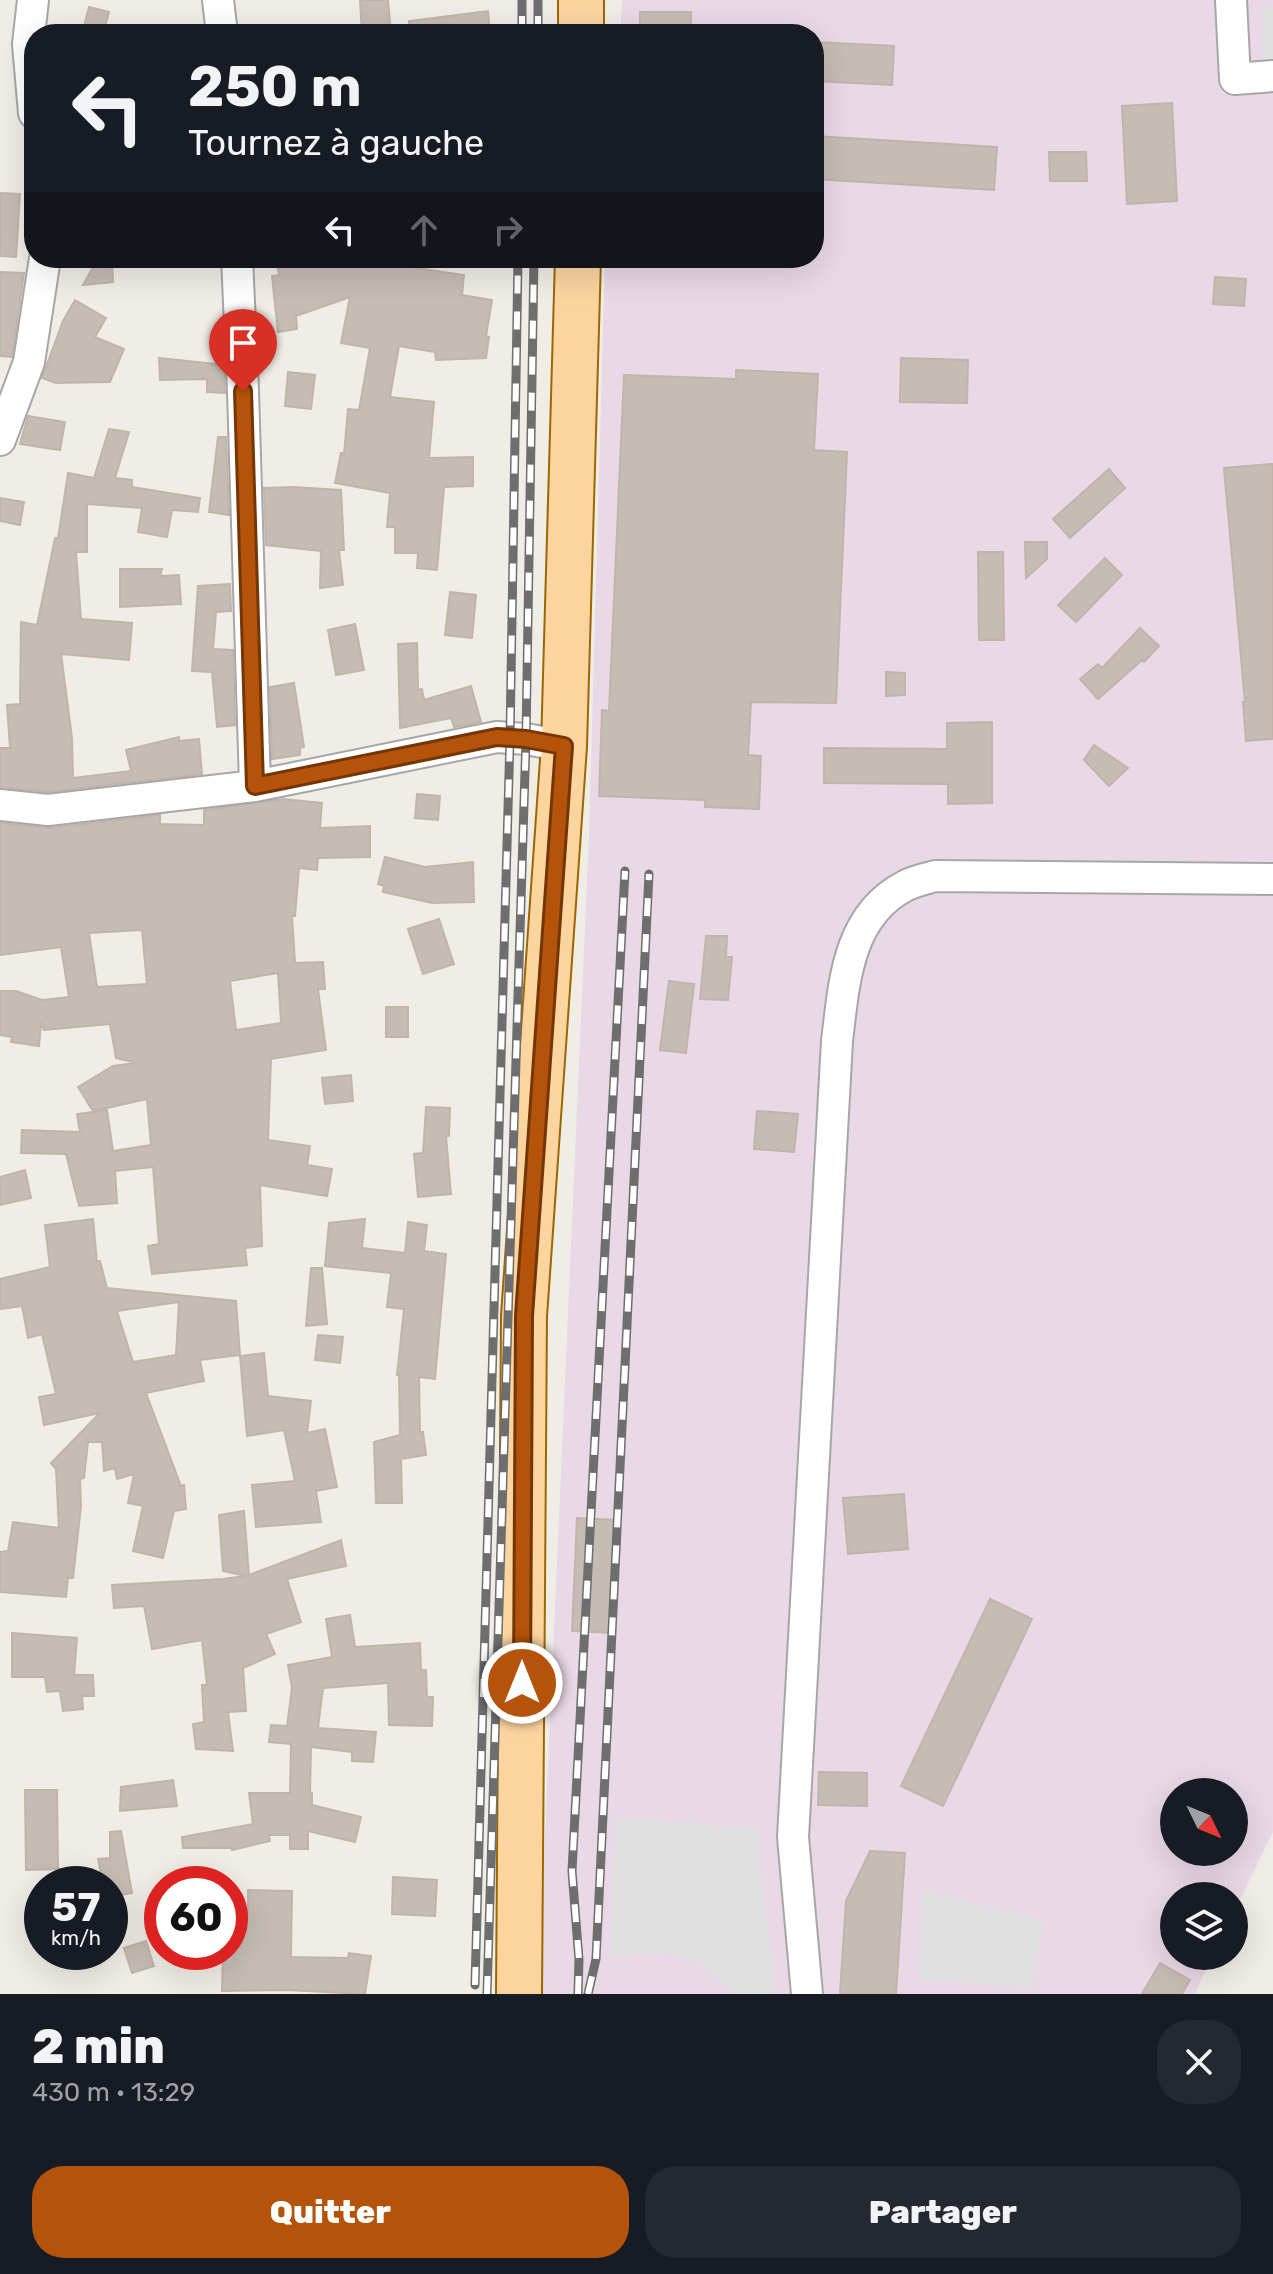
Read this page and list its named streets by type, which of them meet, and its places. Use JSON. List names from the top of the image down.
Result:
{
  "north": "bottom right",
  "page": {
    "turn": ["250 m", "Tournez à gauche"],
    "speed": "57 km/h",
    "limit": "60",
    "heading": ["2 min", "430 m · 13:29"],
    "buttons": ["Quitter", "Partager"]
  }
}
